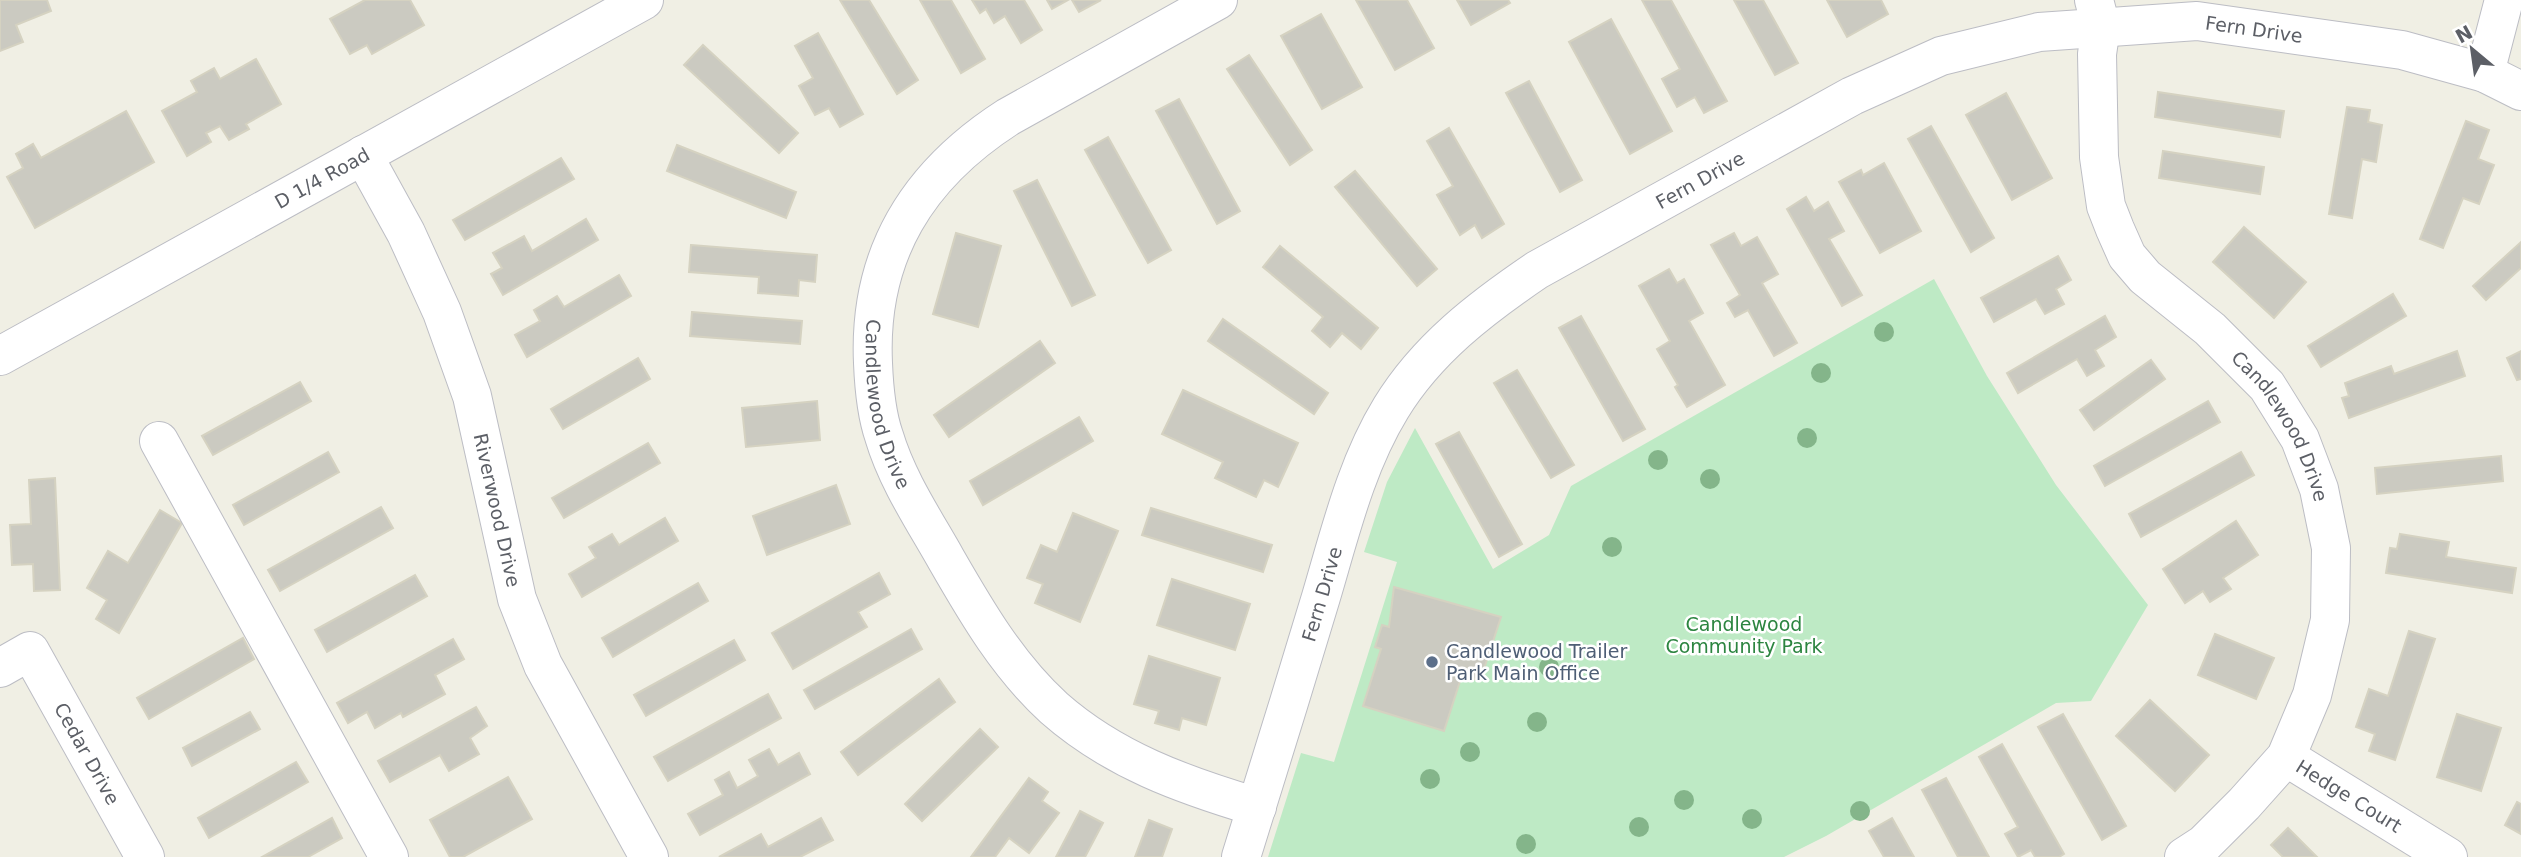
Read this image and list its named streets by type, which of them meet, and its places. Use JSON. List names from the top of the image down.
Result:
{
  "streets": {
    "street": [
      "Fern Drive",
      "D 1/4 Road",
      "Candlewood Drive",
      "Riverwood Drive",
      "Cedar Drive",
      "Hedge Court"
    ]
  },
  "crossings": [
    ["Fern Drive", "Candlewood Drive"],
    ["D 1/4 Road", "Riverwood Drive"],
    ["Candlewood Drive", "Hedge Court"]
  ],
  "parks": ["Candlewood Community Park"],
  "places": ["Candlewood Trailer Park Main Office"],
  "north": "top left"
}
